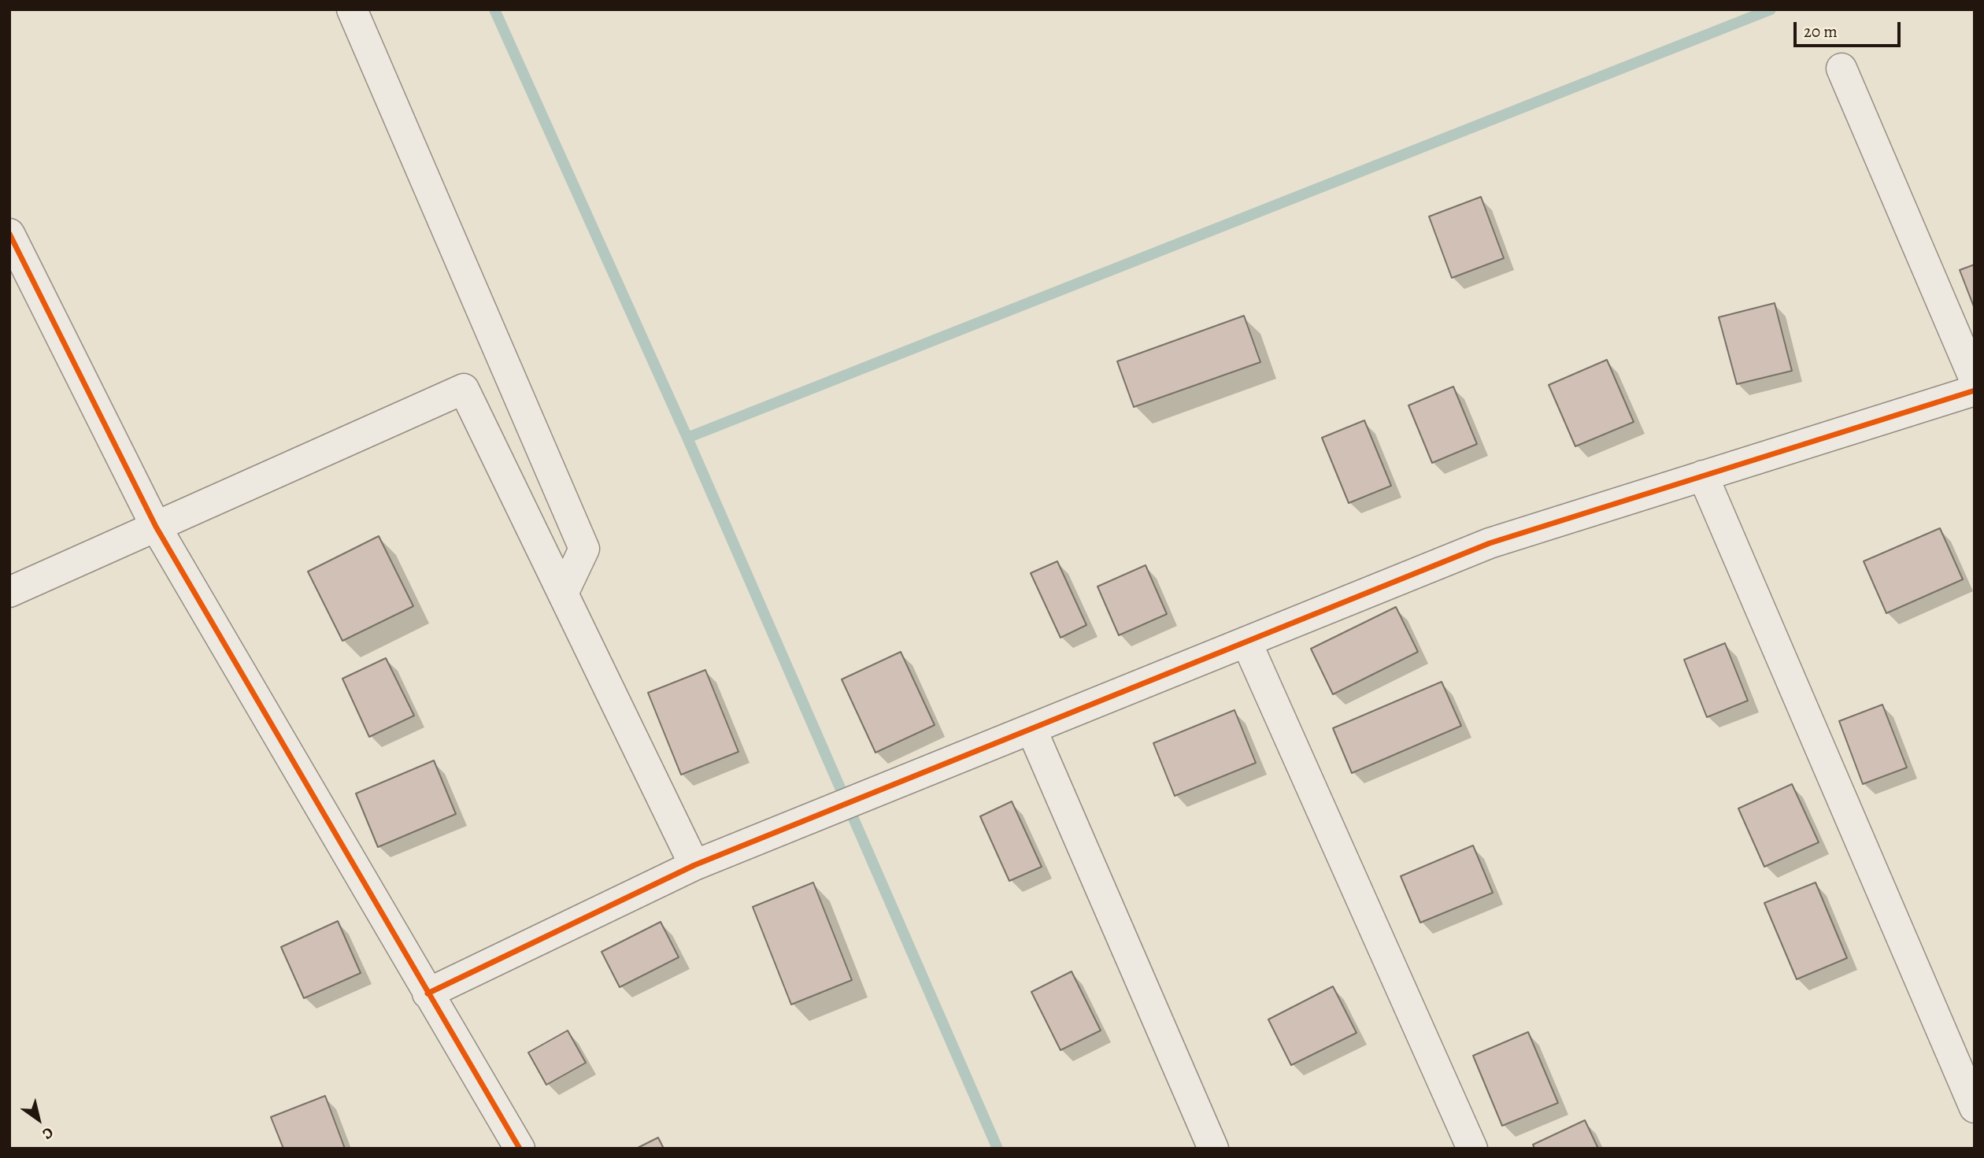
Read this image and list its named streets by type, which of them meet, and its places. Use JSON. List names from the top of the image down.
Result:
{
  "scale_bar": "20 m",
  "north": "bottom right"
}
